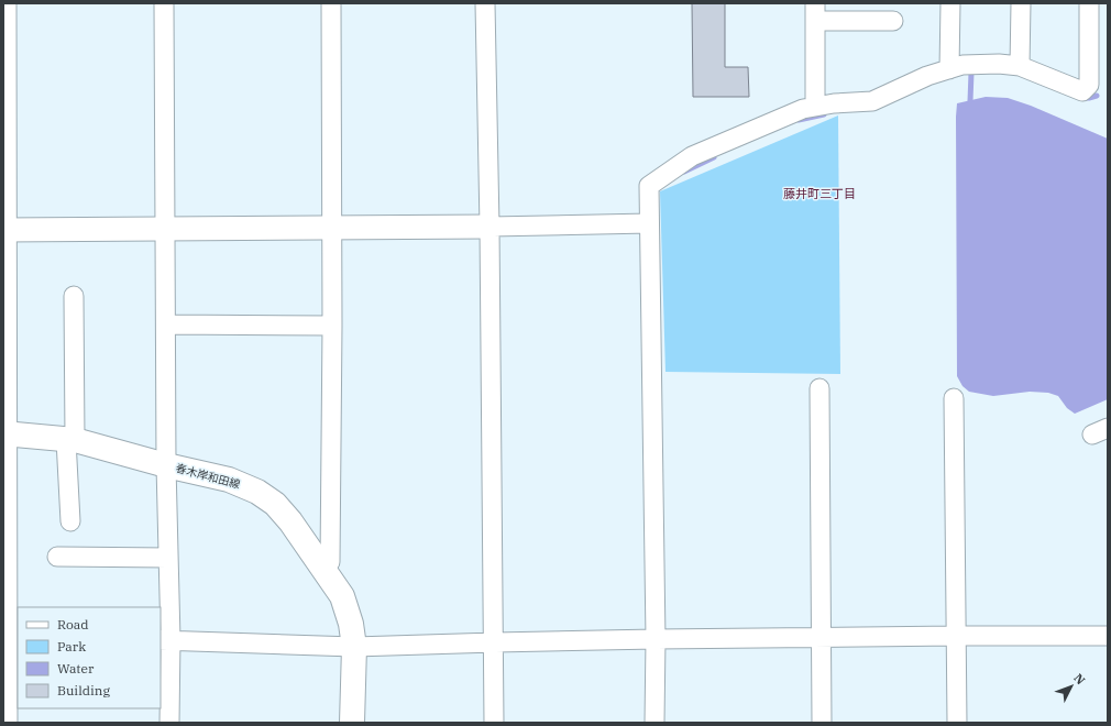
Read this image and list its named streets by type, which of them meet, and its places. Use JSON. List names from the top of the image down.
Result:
{
  "streets": {
    "main road": ["春木岸和田線"]
  },
  "districts": ["藤井町三丁目"],
  "legend": [
    "Road",
    "Park",
    "Water",
    "Building"
  ],
  "north": "top right"
}
